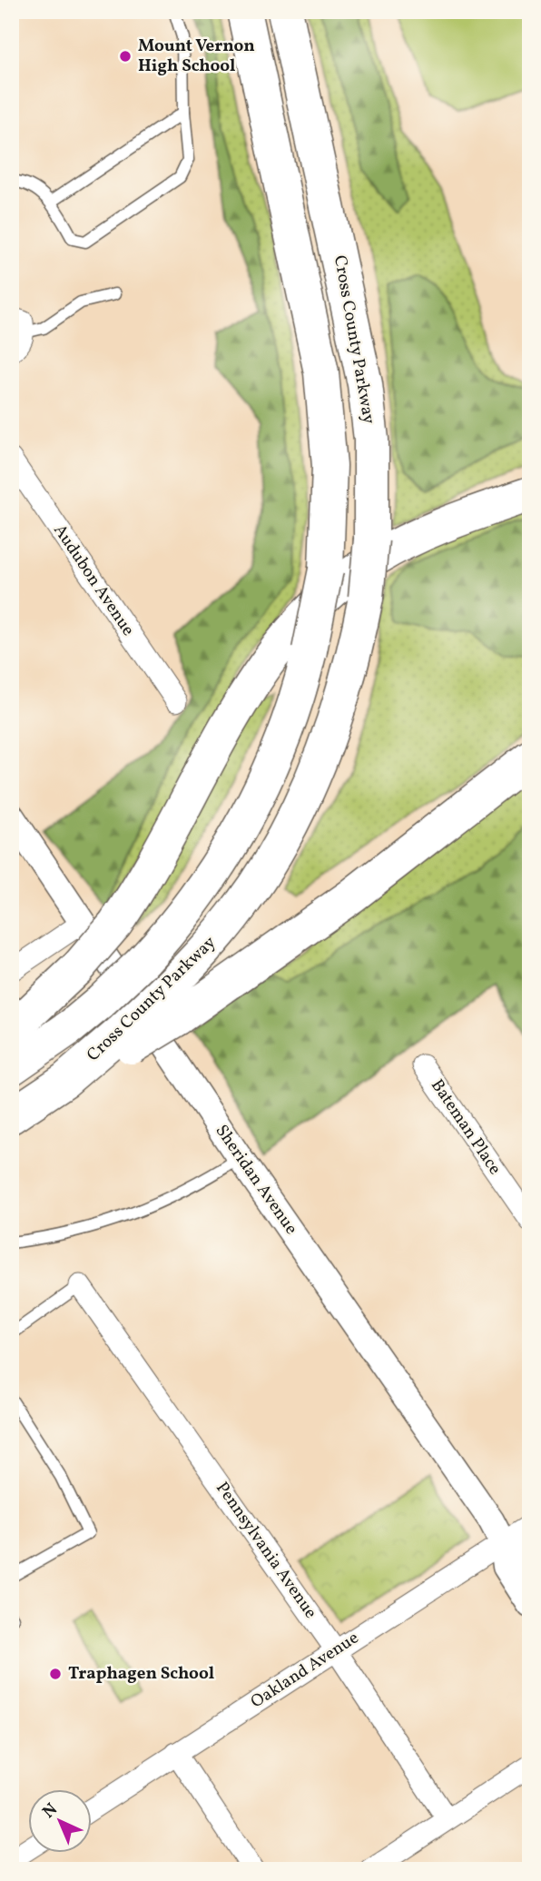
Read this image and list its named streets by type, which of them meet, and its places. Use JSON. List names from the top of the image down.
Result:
{
  "streets": {
    "highway": ["Cross County Parkway"],
    "street": [
      "Audubon Avenue",
      "Bateman Place",
      "Sheridan Avenue",
      "Pennsylvania Avenue",
      "Oakland Avenue"
    ]
  },
  "crossings": [
    ["Sheridan Avenue", "Oakland Avenue"],
    ["Pennsylvania Avenue", "Oakland Avenue"]
  ],
  "places": ["Mount Vernon High School", "Traphagen School"],
  "north": "top left"
}
